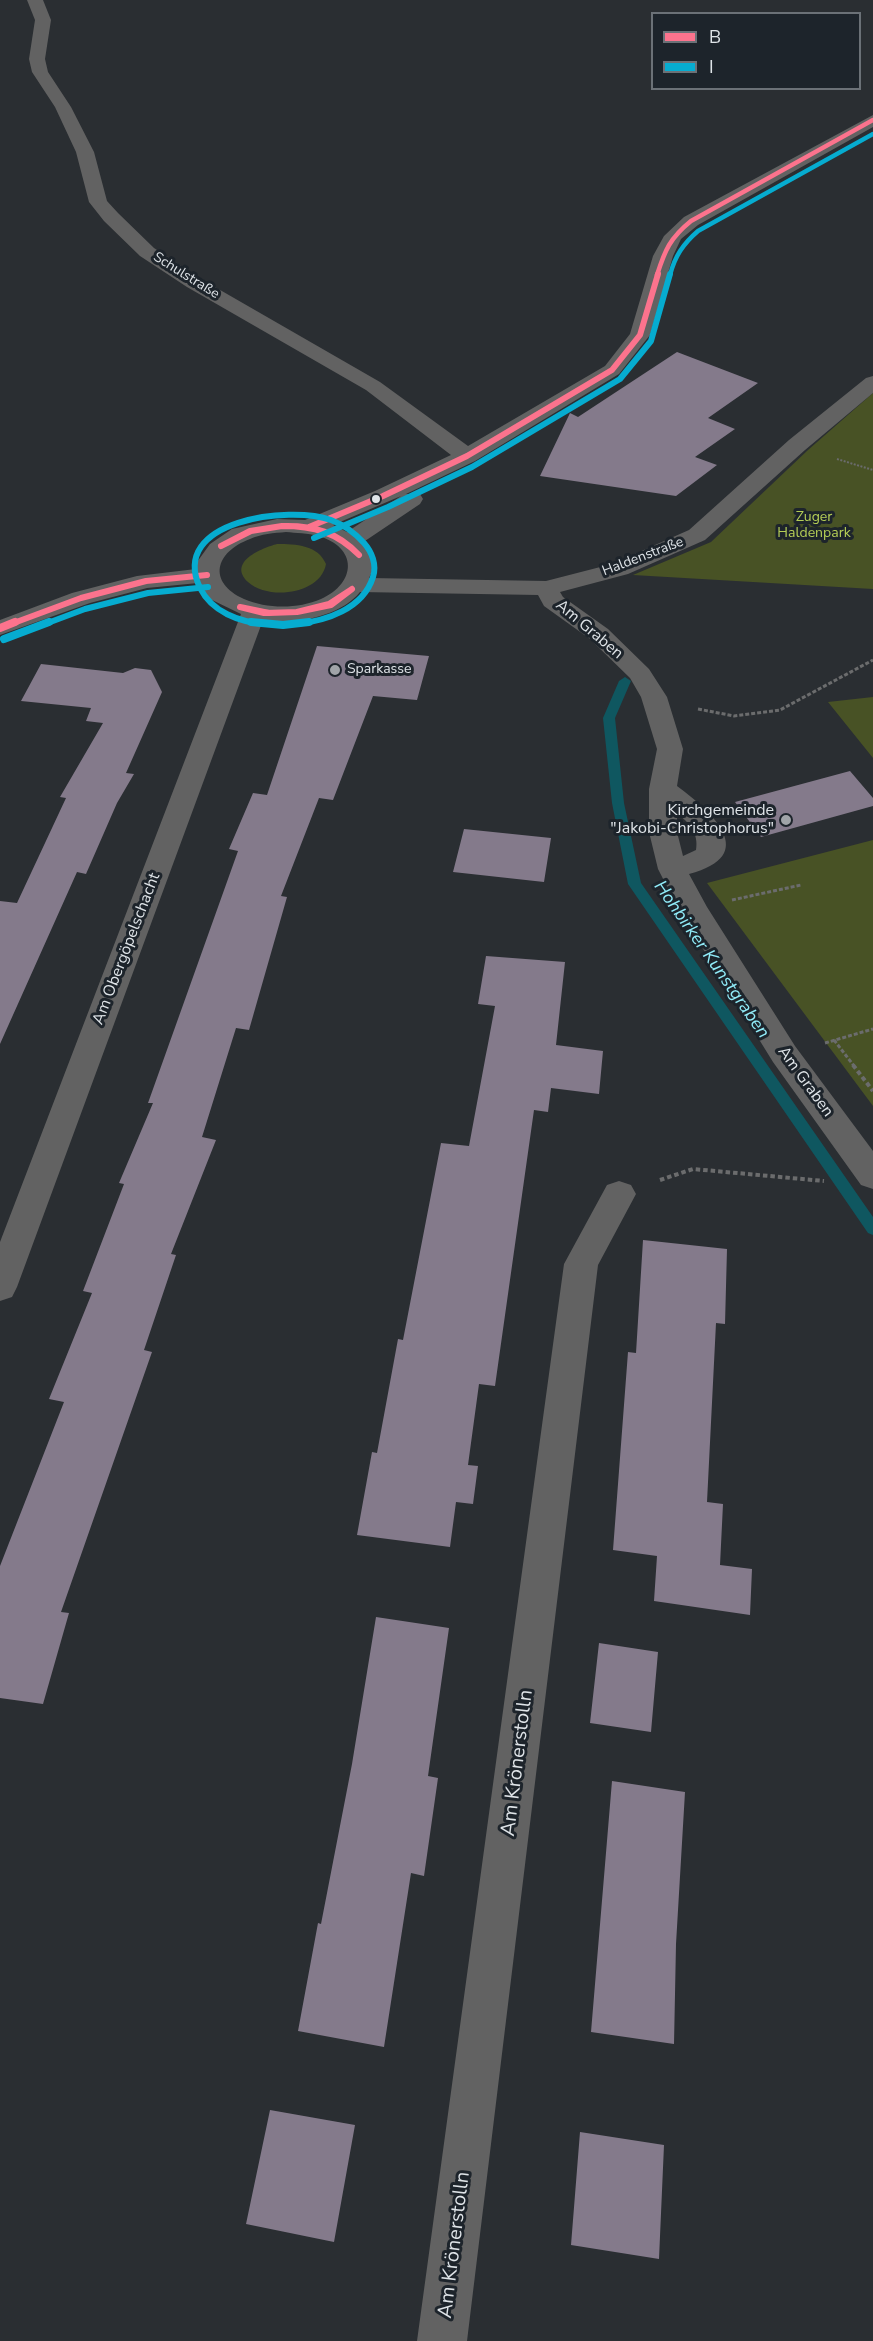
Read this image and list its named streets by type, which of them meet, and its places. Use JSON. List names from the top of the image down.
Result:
{
  "streets": {
    "street": [
      "Schulstraße",
      "Haldenstraße",
      "Am Graben",
      "Am Obergöpelschacht",
      "Am Krönerstolln"
    ]
  },
  "crossings": [
    ["Haldenstraße", "Am Graben"],
    ["Haldenstraße", "Am Obergöpelschacht"]
  ],
  "water": ["Hohbirker Kunstgraben"],
  "parks": ["Zuger Haldenpark"],
  "places": ["Sparkasse", "Kirchgemeinde \"Jakobi-Christophorus\""],
  "lines": ["transit line B", "transit line I"],
  "legend": ["B", "I"]
}
